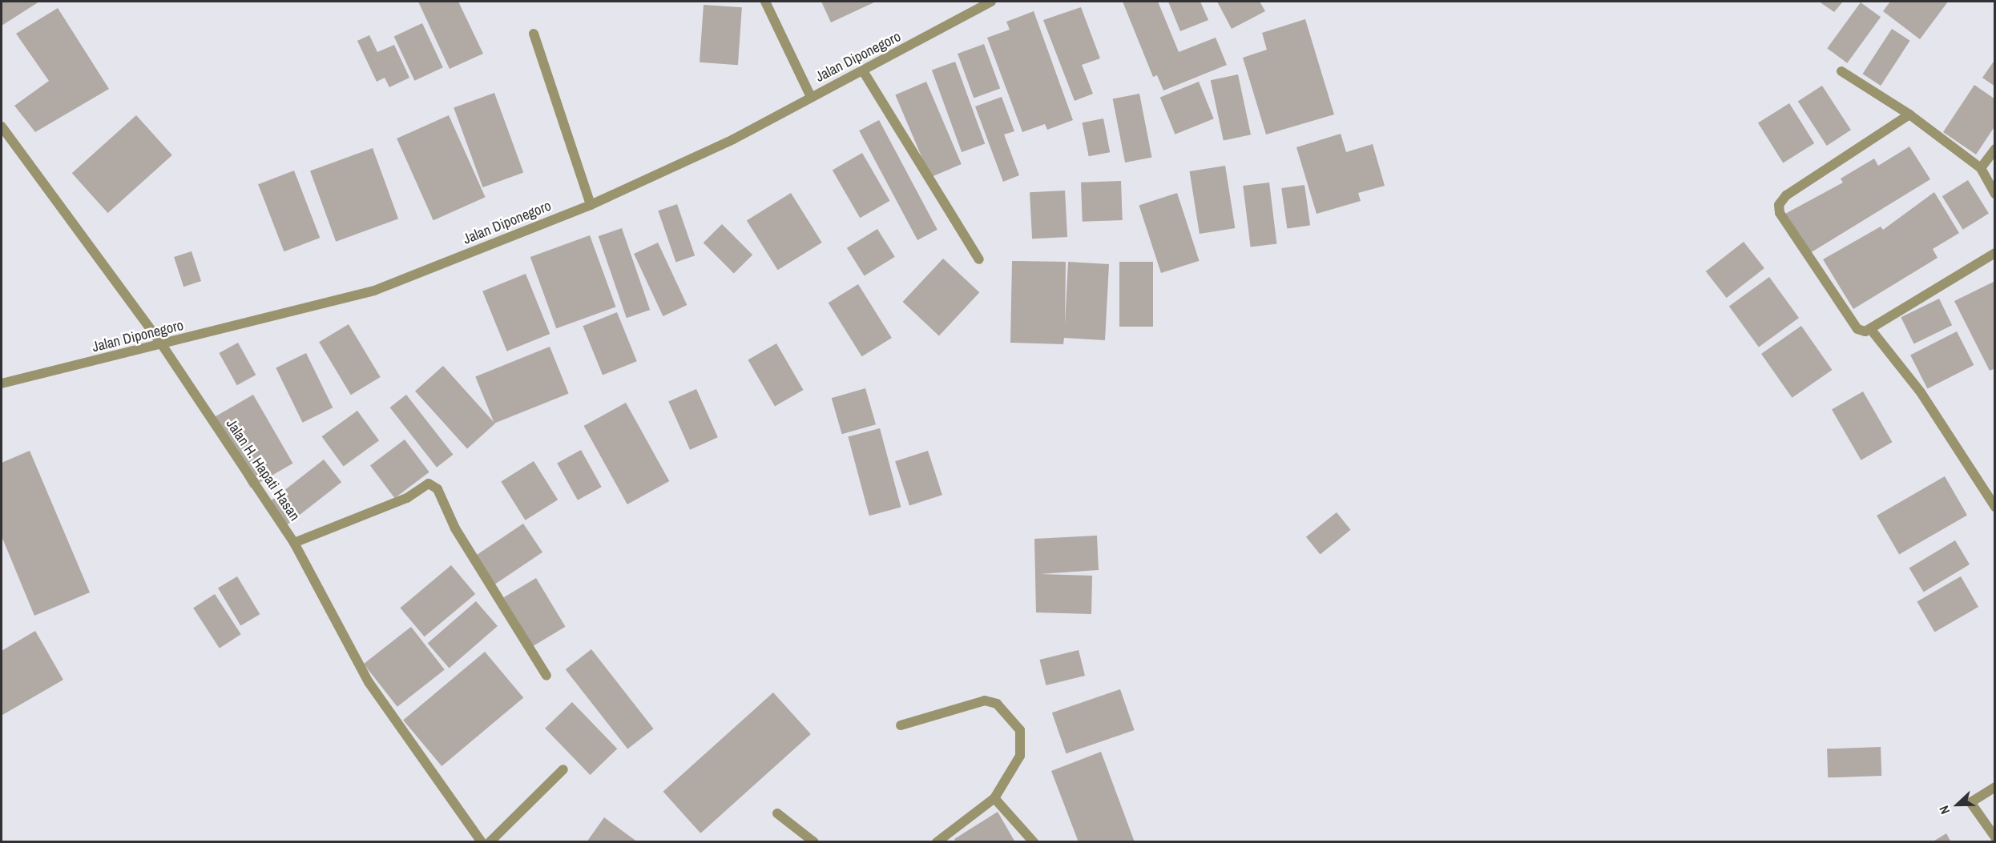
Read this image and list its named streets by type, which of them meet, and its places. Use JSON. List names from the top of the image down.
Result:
{
  "streets": {
    "street": ["Jalan Diponegoro", "Jalan H. Hapati Hasan"]
  },
  "crossings": [
    ["Jalan Diponegoro", "Jalan H. Hapati Hasan"]
  ],
  "north": "left"
}
